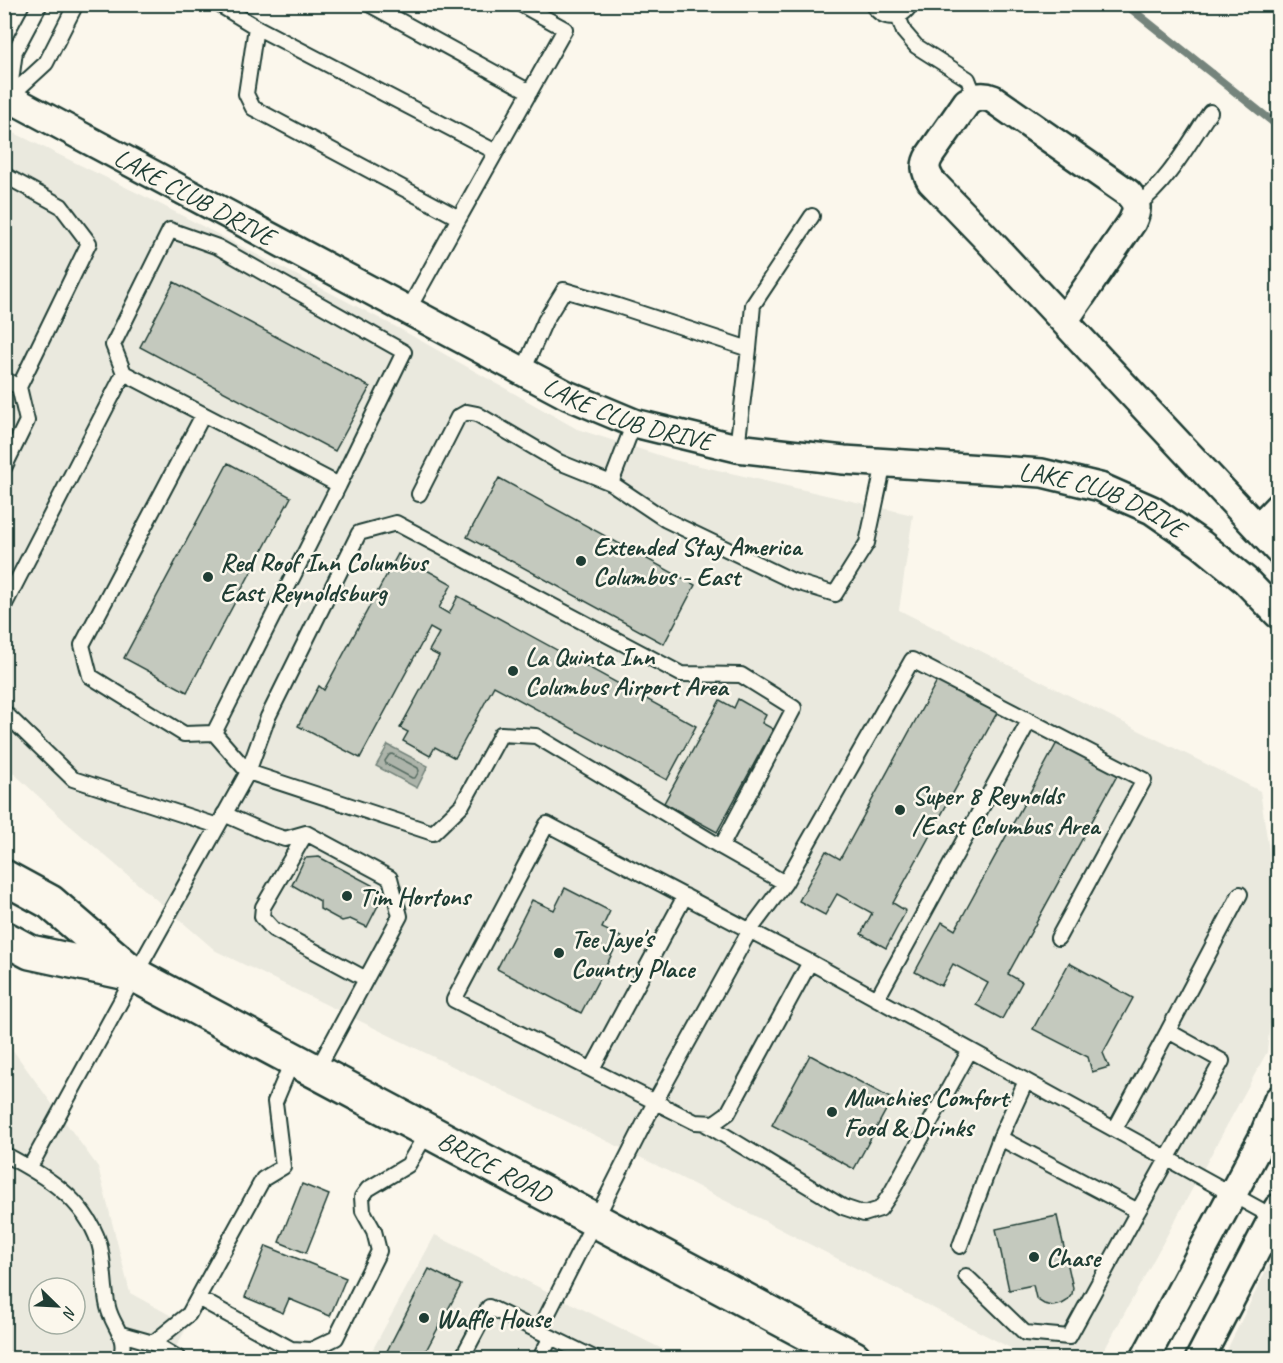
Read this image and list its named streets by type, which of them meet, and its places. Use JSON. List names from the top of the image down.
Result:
{
  "streets": {
    "main road": ["BRICE ROAD"],
    "street": ["LAKE CLUB DRIVE"]
  },
  "places": [
    "Extended Stay America Columbus - East",
    "Red Roof Inn Columbus East Reynoldsburg",
    "La Quinta Inn Columbus Airport Area",
    "Super 8 Reynolds /East Columbus Area",
    "Tim Hortons",
    "Tee Jaye's Country Place",
    "Munchies Comfort Food & Drinks",
    "Chase",
    "Waffle House"
  ],
  "north": "bottom right"
}
